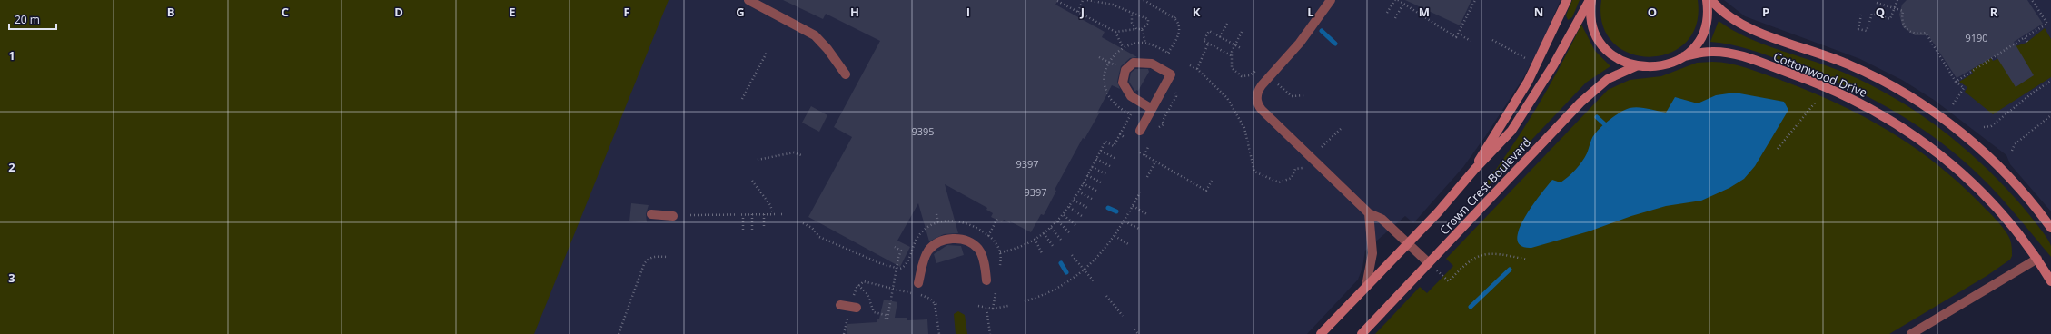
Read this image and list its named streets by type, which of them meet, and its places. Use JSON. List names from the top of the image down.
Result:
{
  "streets": {
    "main road": ["Cottonwood Drive", "Crown Crest Boulevard"]
  },
  "house_numbers": [
    "9190",
    "9395",
    "9397",
    "9397"
  ],
  "scale_bar": "20 m",
  "grid": {
    "columns": [
      "B",
      "C",
      "D",
      "E",
      "F",
      "G",
      "H",
      "I",
      "J",
      "K",
      "L",
      "M",
      "N",
      "O",
      "P",
      "Q",
      "R"
    ],
    "rows": ["1", "2", "3"]
  }
}
